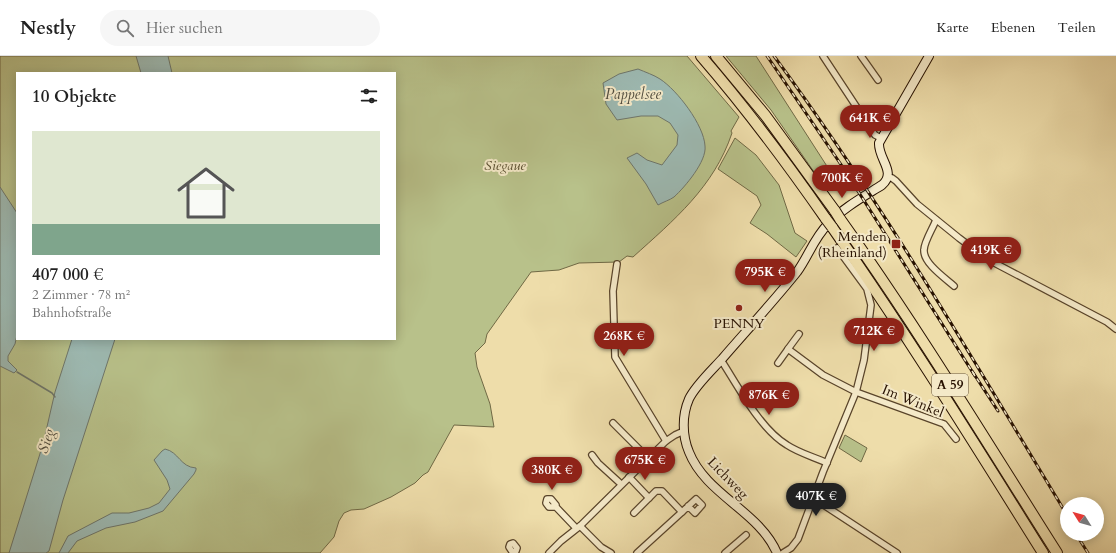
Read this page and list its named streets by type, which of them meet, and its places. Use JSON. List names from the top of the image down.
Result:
{
  "streets": {
    "highway": ["A 59"],
    "main road": ["Lichweg"],
    "street": ["Im Winkel"]
  },
  "water": ["Pappelsee", "Sieg"],
  "parks": ["Siegaue"],
  "places": {
    "transit": ["Menden (Rheinland)"],
    "other": ["PENNY"]
  },
  "north": "top left",
  "page": {
    "header": "Nestly",
    "search": "Hier suchen",
    "nav": ["Karte", "Ebenen", "Teilen"],
    "heading": "10 Objekte",
    "price": [
      "641K €",
      "700K €",
      "419K €",
      "795K €",
      "712K €",
      "268K €",
      "876K €",
      "675K €",
      "380K €",
      "407K €"
    ],
    "list": [
      {
        "name": "407 000 €",
        "note": "2 Zimmer · 78 m² · Bahnhofstraße"
      }
    ]
  }
}
